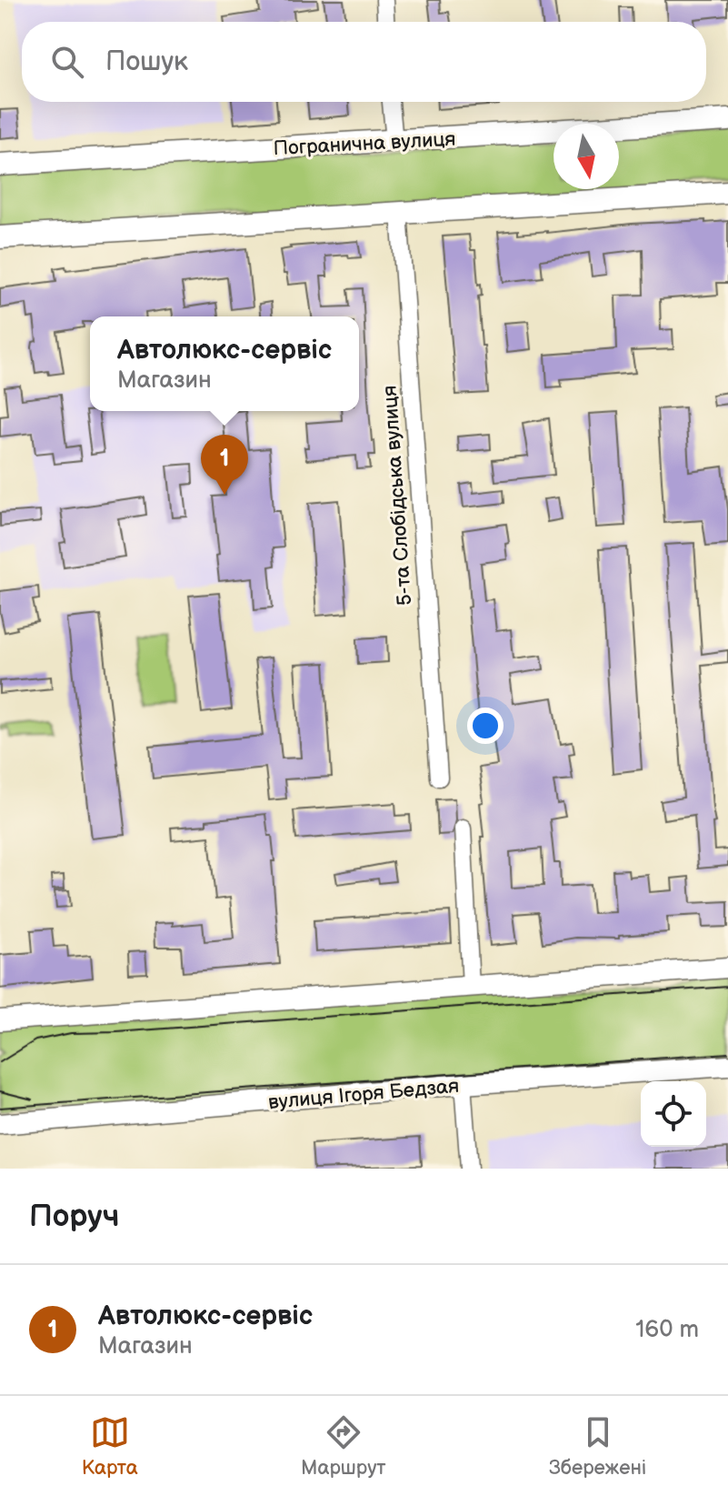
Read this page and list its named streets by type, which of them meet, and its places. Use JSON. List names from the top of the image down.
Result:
{
  "streets": {
    "main road": ["Погранична вулиця"],
    "street": ["5-та Слобідська вулиця", "вулиця Ігоря Бедзая"]
  },
  "north": "bottom",
  "page": {
    "search": "Пошук",
    "popup": ["Автолюкс-сервіс", "Магазин"],
    "pins": "1",
    "heading": "Поруч",
    "list": [
      {
        "mark": "1",
        "name": "Автолюкс-сервіс",
        "note": "Магазин",
        "value": "160 m"
      }
    ],
    "nav": ["Карта", "Маршрут", "Збережені"]
  }
}
